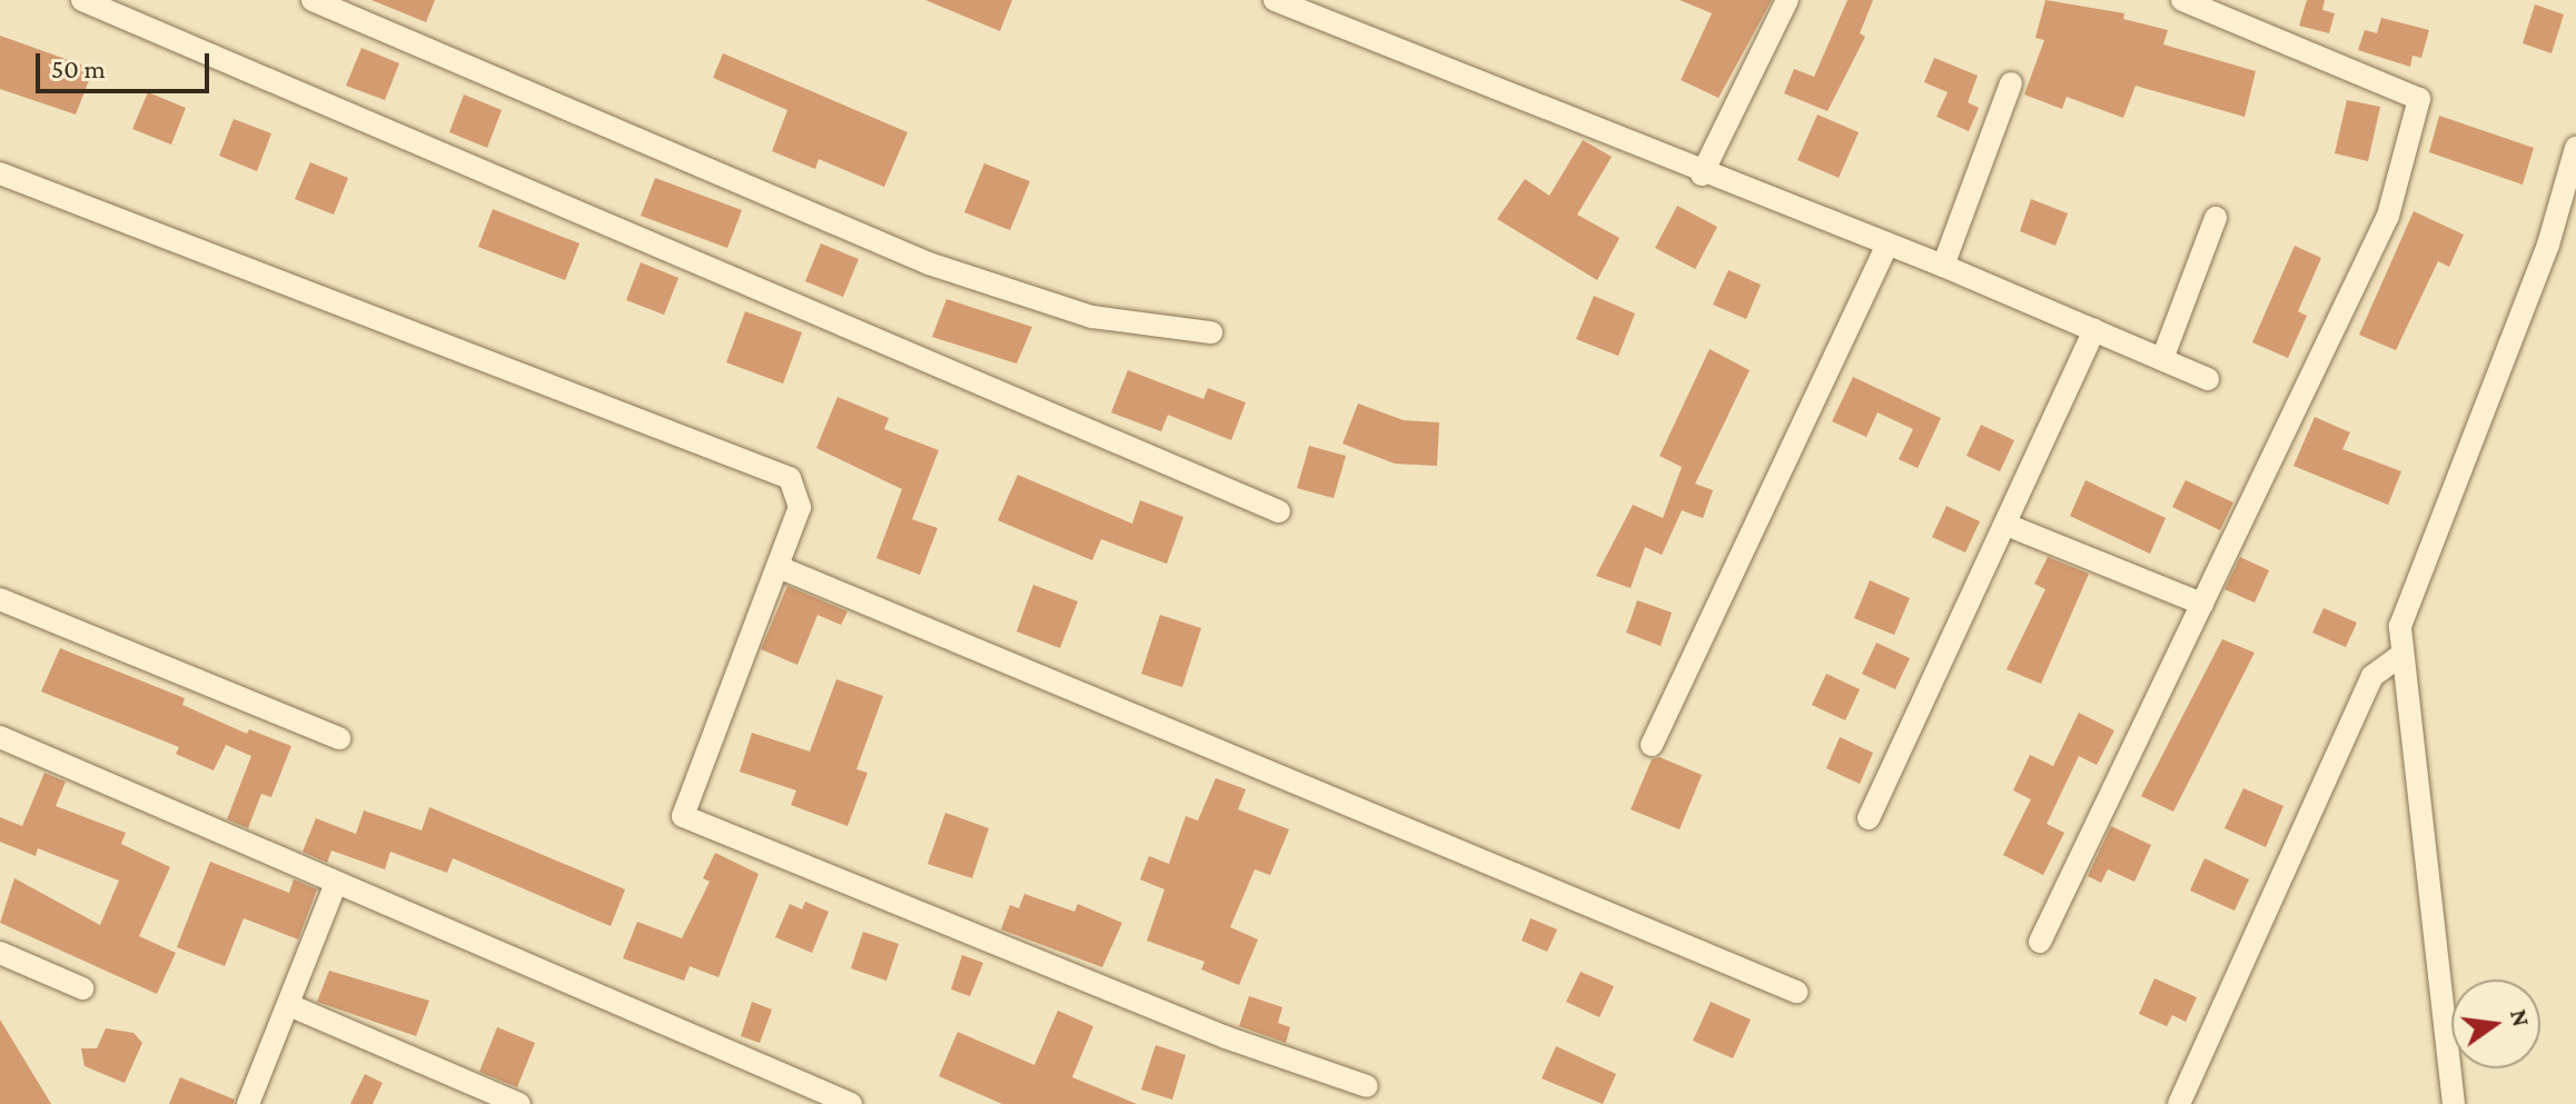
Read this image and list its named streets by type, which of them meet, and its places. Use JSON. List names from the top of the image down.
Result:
{
  "scale_bar": "50 m",
  "north": "right"
}
